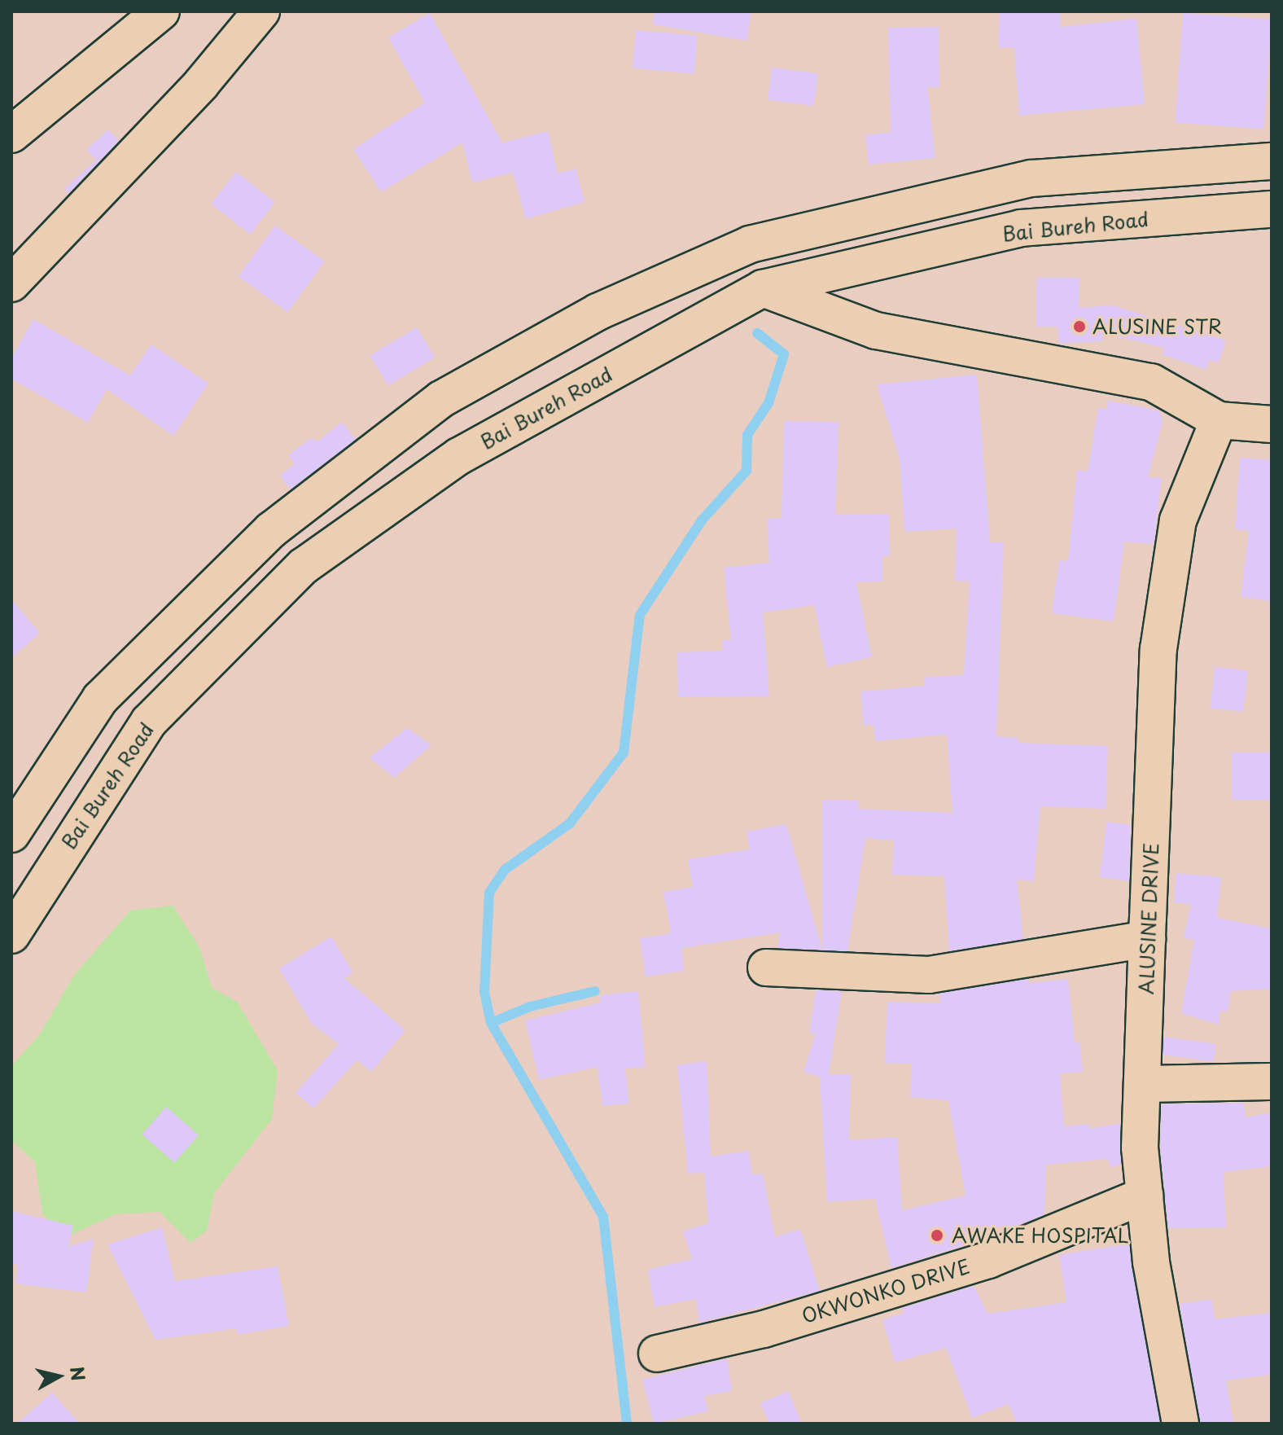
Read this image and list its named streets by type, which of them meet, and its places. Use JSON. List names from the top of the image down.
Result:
{
  "streets": {
    "main road": ["Bai Bureh Road", "ALUSINE DRIVE", "OKWONKO DRIVE"]
  },
  "crossings": [
    ["ALUSINE DRIVE", "OKWONKO DRIVE"]
  ],
  "places": ["ALUSINE STR", "AWAKE HOSPITAL"],
  "north": "right"
}
